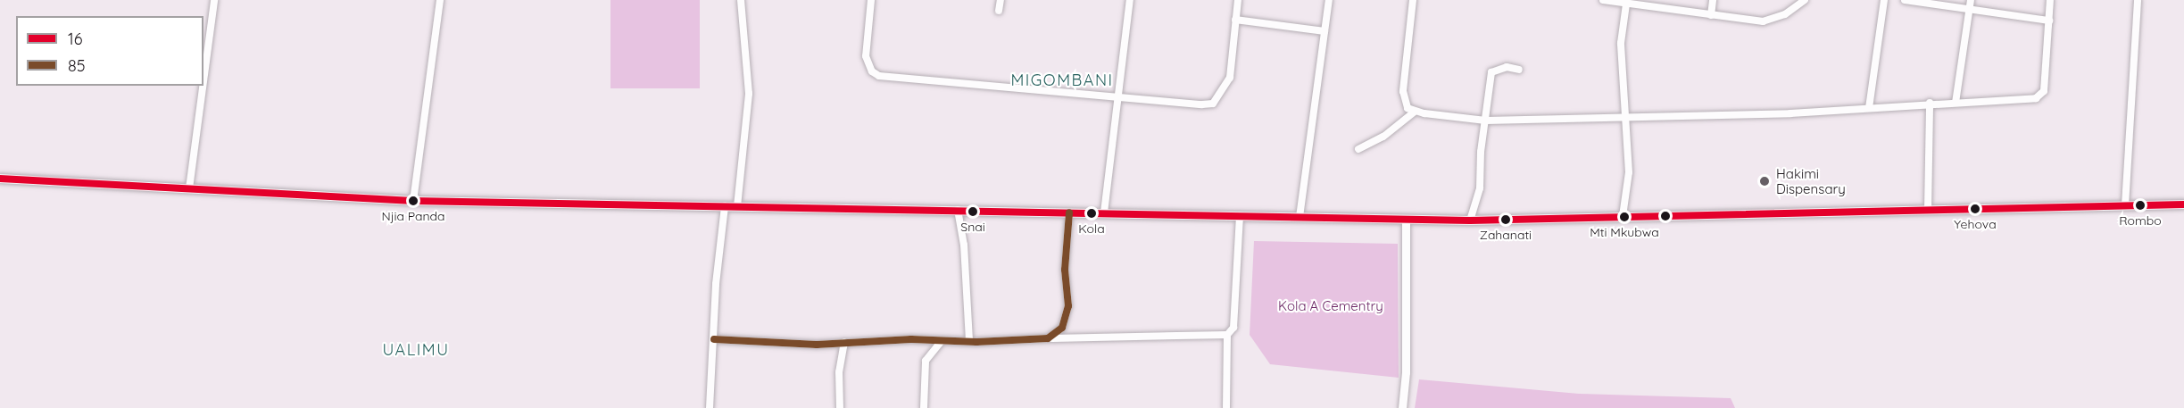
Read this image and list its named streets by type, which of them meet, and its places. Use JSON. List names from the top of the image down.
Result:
{
  "districts": ["MIGOMBANI", "UALIMU"],
  "parks": ["Kola A Cementry"],
  "places": [
    "Hakimi Dispensary",
    "Njia Panda",
    "Rombo",
    "Yehova",
    "Snai",
    "Kola",
    "Mti Mkubwa",
    "Zahanati"
  ],
  "lines": ["transit line 16", "transit line 85"],
  "legend": ["16", "85"]
}
